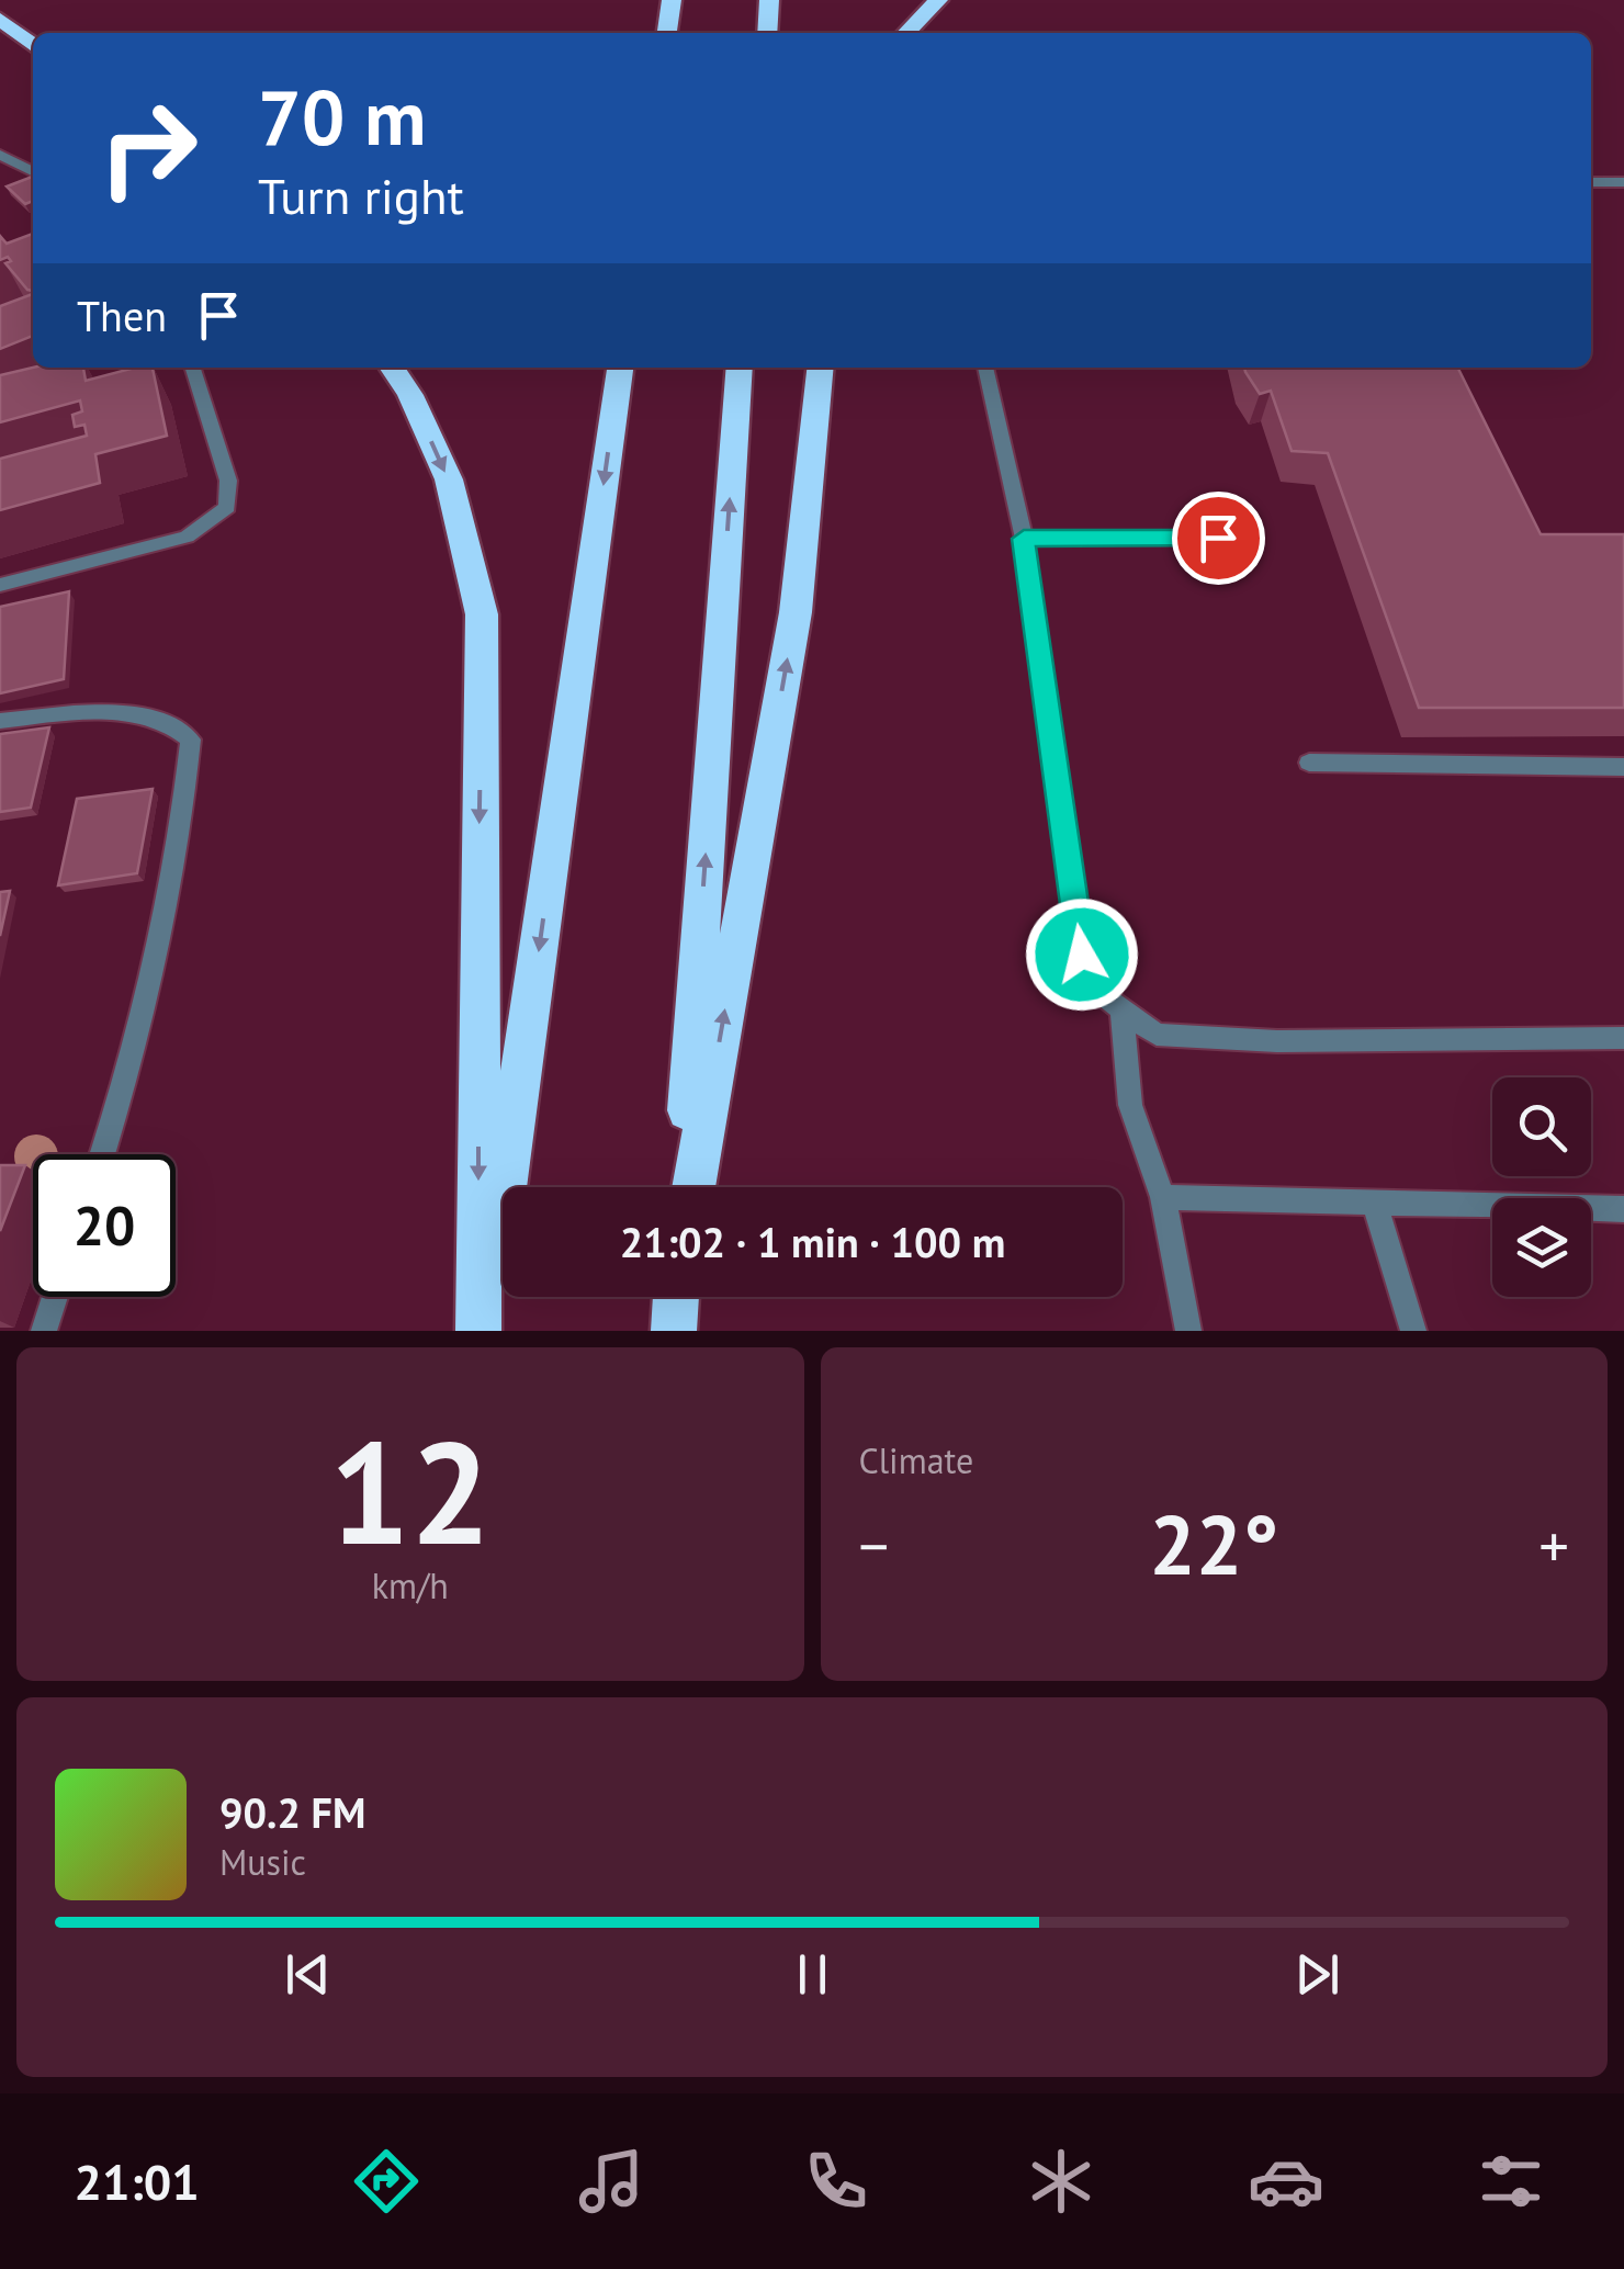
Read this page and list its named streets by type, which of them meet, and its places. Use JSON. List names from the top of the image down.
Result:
{
  "page": {
    "turn": ["70 m", "Turn right"],
    "then": "Then",
    "limit": "20",
    "trip": "21:02 · 1 min · 100 m",
    "tile": [
      ["12", "km/h"],
      "Climate"
    ],
    "heat": ["−", "22°", "+"],
    "song": ["90.2 FM", "Music"],
    "tabs": "21:01"
  }
}
